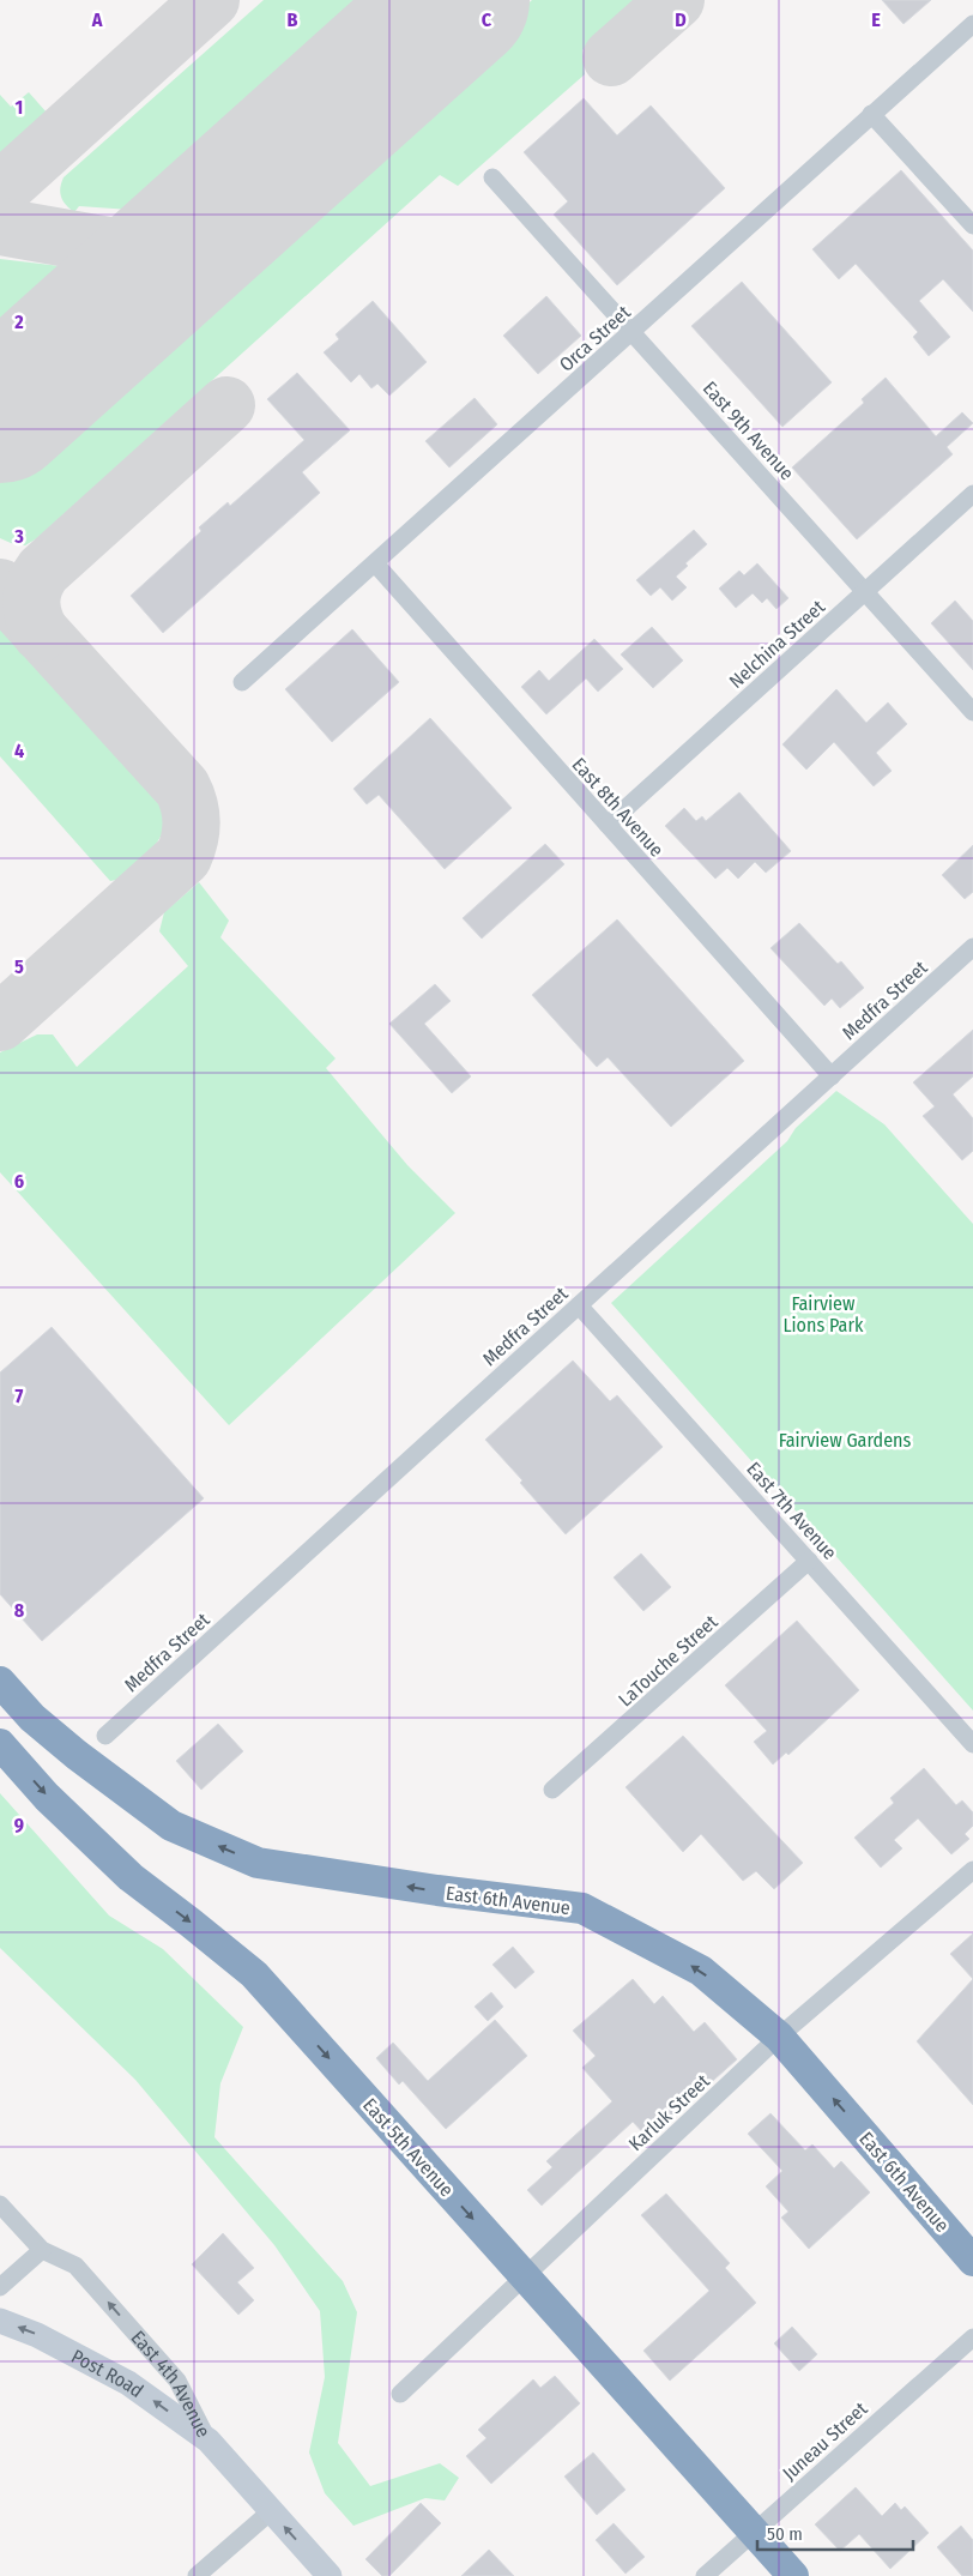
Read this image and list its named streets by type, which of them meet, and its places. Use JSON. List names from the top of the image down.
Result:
{
  "streets": {
    "highway": ["East 6th Avenue", "East 5th Avenue"],
    "main road": ["Post Road", "East 4th Avenue"],
    "street": [
      "Orca Street",
      "East 9th Avenue",
      "Nelchina Street",
      "East 8th Avenue",
      "Medfra Street",
      "East 7th Avenue",
      "LaTouche Street",
      "Karluk Street",
      "Juneau Street"
    ]
  },
  "crossings": [
    ["Orca Street", "East 9th Avenue"],
    ["Orca Street", "East 8th Avenue"],
    ["East 9th Avenue", "Nelchina Street"],
    ["Nelchina Street", "East 8th Avenue"],
    ["East 8th Avenue", "Medfra Street"],
    ["Medfra Street", "East 7th Avenue"],
    ["East 7th Avenue", "LaTouche Street"],
    ["East 6th Avenue", "Karluk Street"],
    ["Karluk Street", "East 5th Avenue"],
    ["East 5th Avenue", "Juneau Street"],
    ["Post Road", "East 4th Avenue"]
  ],
  "one_way": [
    "East 6th Avenue",
    "East 5th Avenue",
    "Post Road",
    "East 4th Avenue"
  ],
  "parks": ["Fairview Lions Park", "Fairview Gardens"],
  "scale_bar": "50 m",
  "grid": {
    "columns": [
      "A",
      "B",
      "C",
      "D",
      "E"
    ],
    "rows": [
      "1",
      "2",
      "3",
      "4",
      "5",
      "6",
      "7",
      "8",
      "9"
    ]
  }
}
